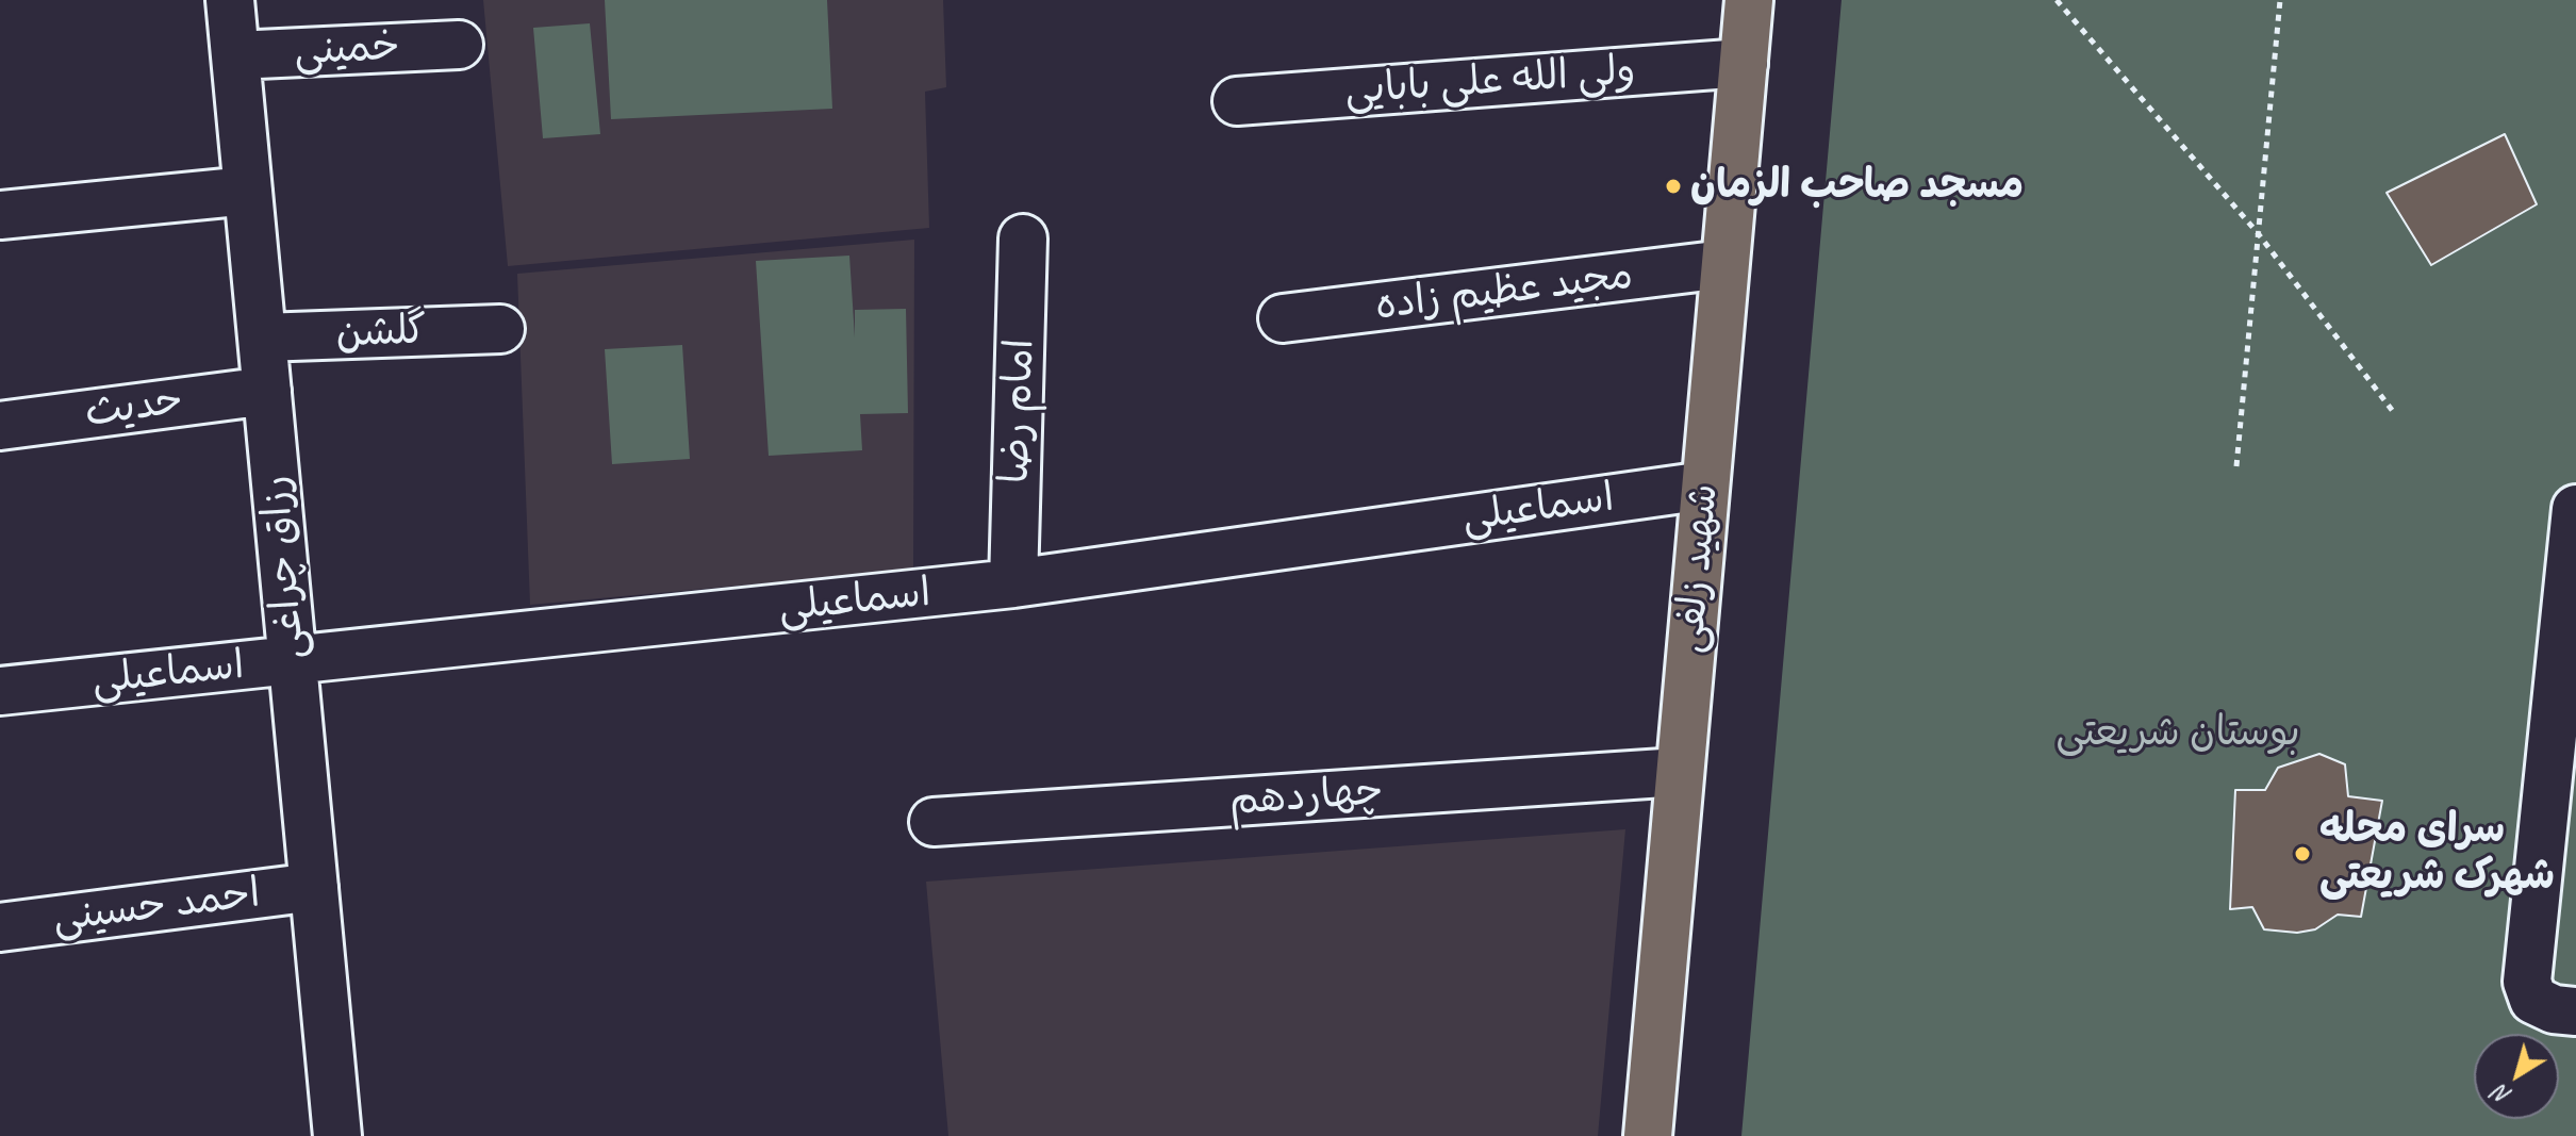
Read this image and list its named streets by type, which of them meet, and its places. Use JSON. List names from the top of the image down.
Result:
{
  "streets": {
    "main road": ["شهید زلفی"],
    "street": [
      "خمینی",
      "ولی الله علی‌ بابایی",
      "مجید عظیم زاده",
      "گلشن",
      "حدیث",
      "امام رضا",
      "اسماعیلی",
      "رزاق چراغی",
      "چهاردهم",
      "احمد حسینی"
    ]
  },
  "crossings": [
    ["خمینی", "رزاق چراغی"],
    ["ولی الله علی‌ بابایی", "شهید زلفی"],
    ["مجید عظیم زاده", "شهید زلفی"],
    ["گلشن", "رزاق چراغی"],
    ["حدیث", "رزاق چراغی"],
    ["امام رضا", "اسماعیلی"],
    ["اسماعیلی", "رزاق چراغی"],
    ["اسماعیلی", "شهید زلفی"],
    ["رزاق چراغی", "احمد حسینی"],
    ["شهید زلفی", "چهاردهم"]
  ],
  "parks": ["بوستان شریعتی"],
  "places": ["مسجد صاحب الزمان", "سرای محله شهرک شریعتی"],
  "north": "bottom left"
}
